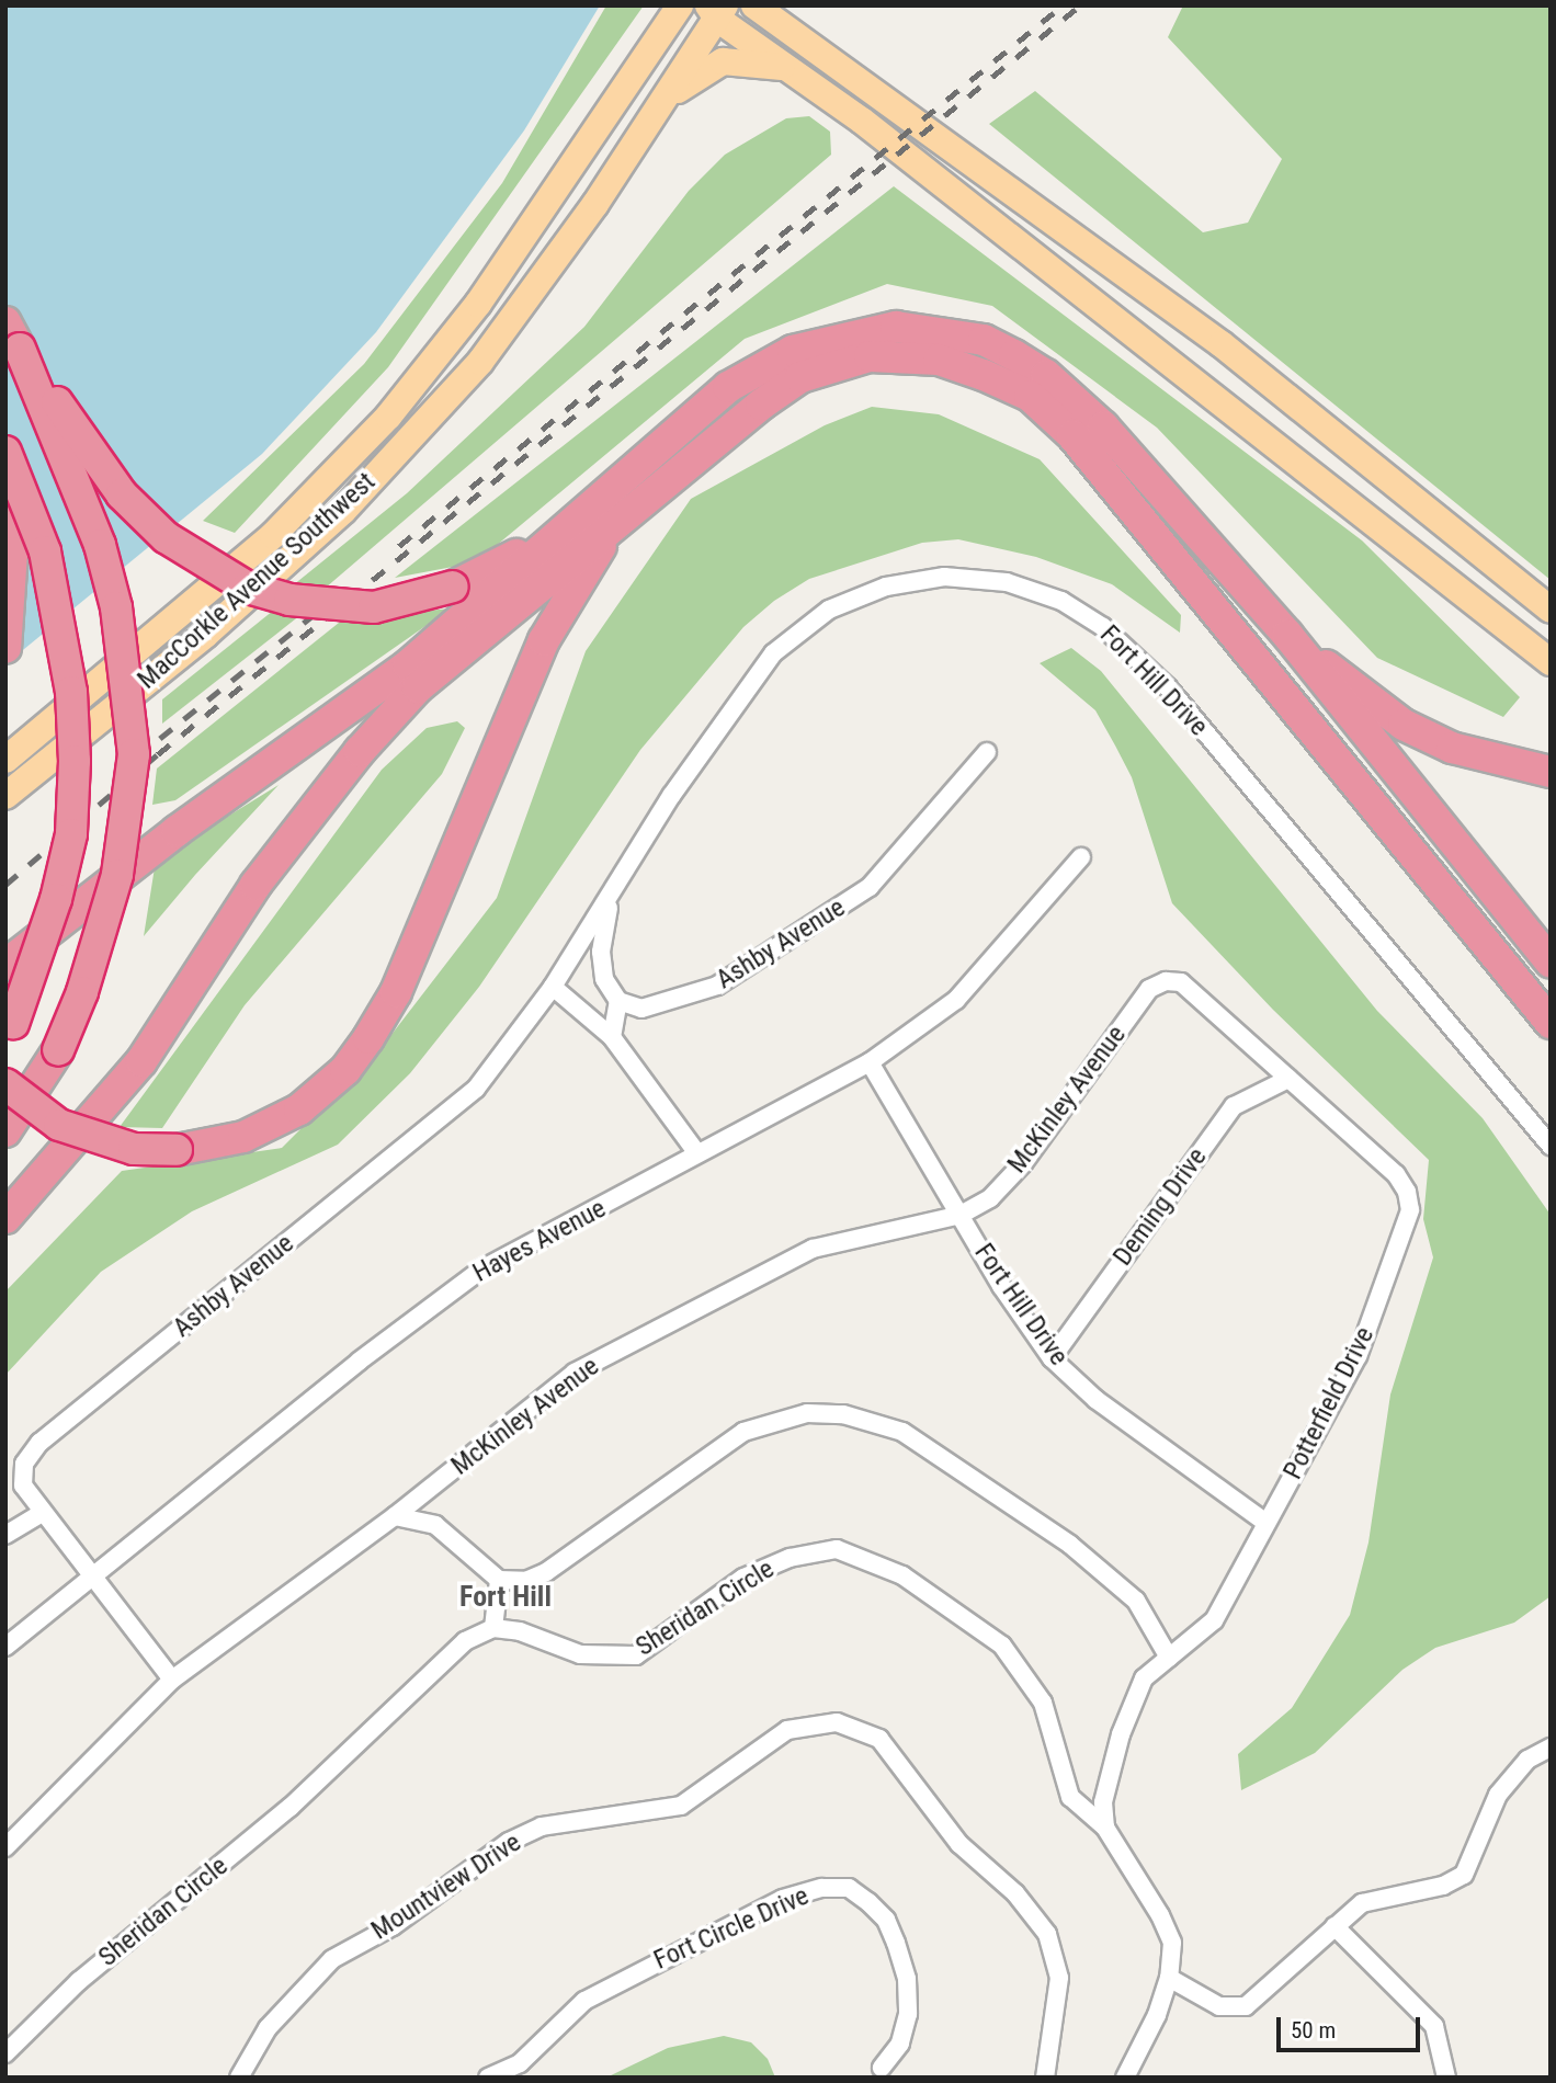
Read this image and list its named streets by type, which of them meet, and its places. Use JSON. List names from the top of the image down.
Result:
{
  "streets": {
    "main road": ["MacCorkle Avenue Southwest"],
    "street": [
      "Fort Hill Drive",
      "Ashby Avenue",
      "McKinley Avenue",
      "Deming Drive",
      "Hayes Avenue",
      "Potterfield Drive",
      "Sheridan Circle",
      "Mountview Drive",
      "Fort Circle Drive"
    ]
  },
  "crossings": [
    ["Fort Hill Drive", "Ashby Avenue"],
    ["Fort Hill Drive", "McKinley Avenue"],
    ["Fort Hill Drive", "Deming Drive"],
    ["Fort Hill Drive", "Hayes Avenue"],
    ["Fort Hill Drive", "Potterfield Drive"],
    ["Ashby Avenue", "McKinley Avenue"],
    ["Ashby Avenue", "Hayes Avenue"],
    ["McKinley Avenue", "Potterfield Drive"],
    ["Deming Drive", "Potterfield Drive"],
    ["Potterfield Drive", "Sheridan Circle"]
  ],
  "districts": ["Fort Hill"],
  "scale_bar": "50 m"
}
